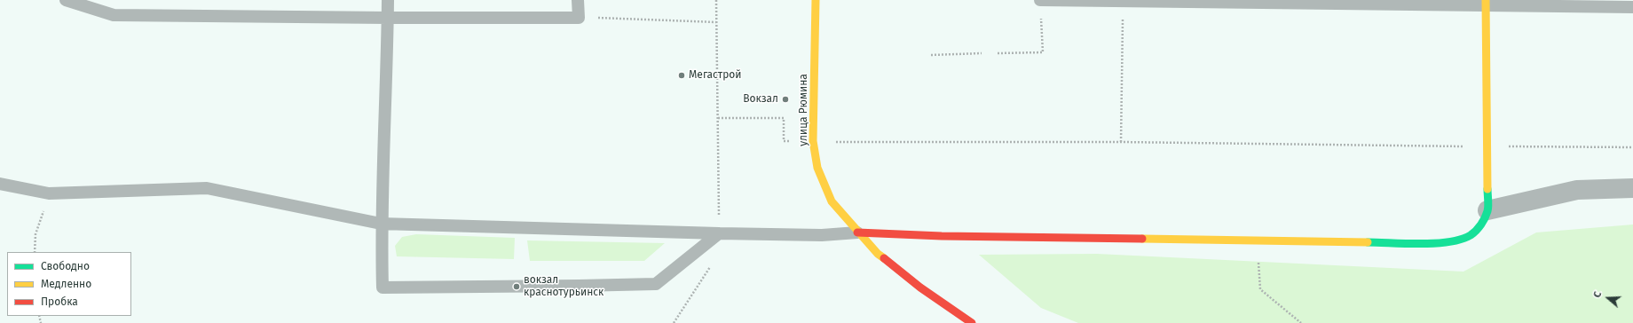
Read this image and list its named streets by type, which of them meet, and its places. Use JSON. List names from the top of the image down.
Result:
{
  "streets": {
    "street": ["улица Рюмина"]
  },
  "places": ["Мегастрой", "Вокзал", "вокзал краснотурьинск"],
  "legend": ["Свободно", "Медленно", "Пробка"],
  "north": "left"
}
